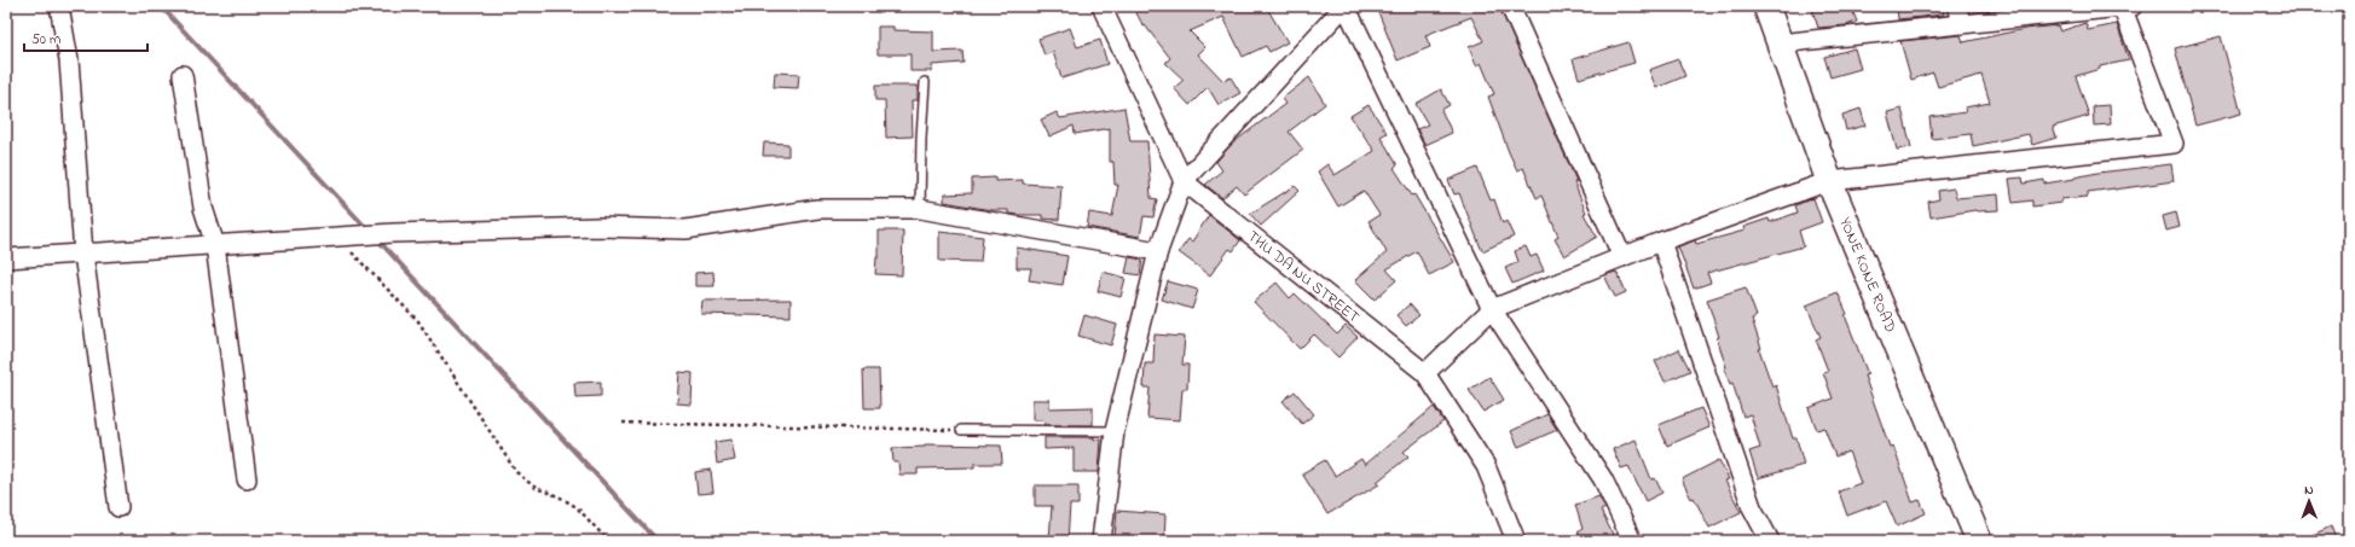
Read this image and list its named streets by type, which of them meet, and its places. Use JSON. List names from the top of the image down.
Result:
{
  "streets": {
    "street": ["YONE KONE ROAD", "THU DA NU STREET"]
  },
  "scale_bar": "50 m",
  "north": "top"
}
